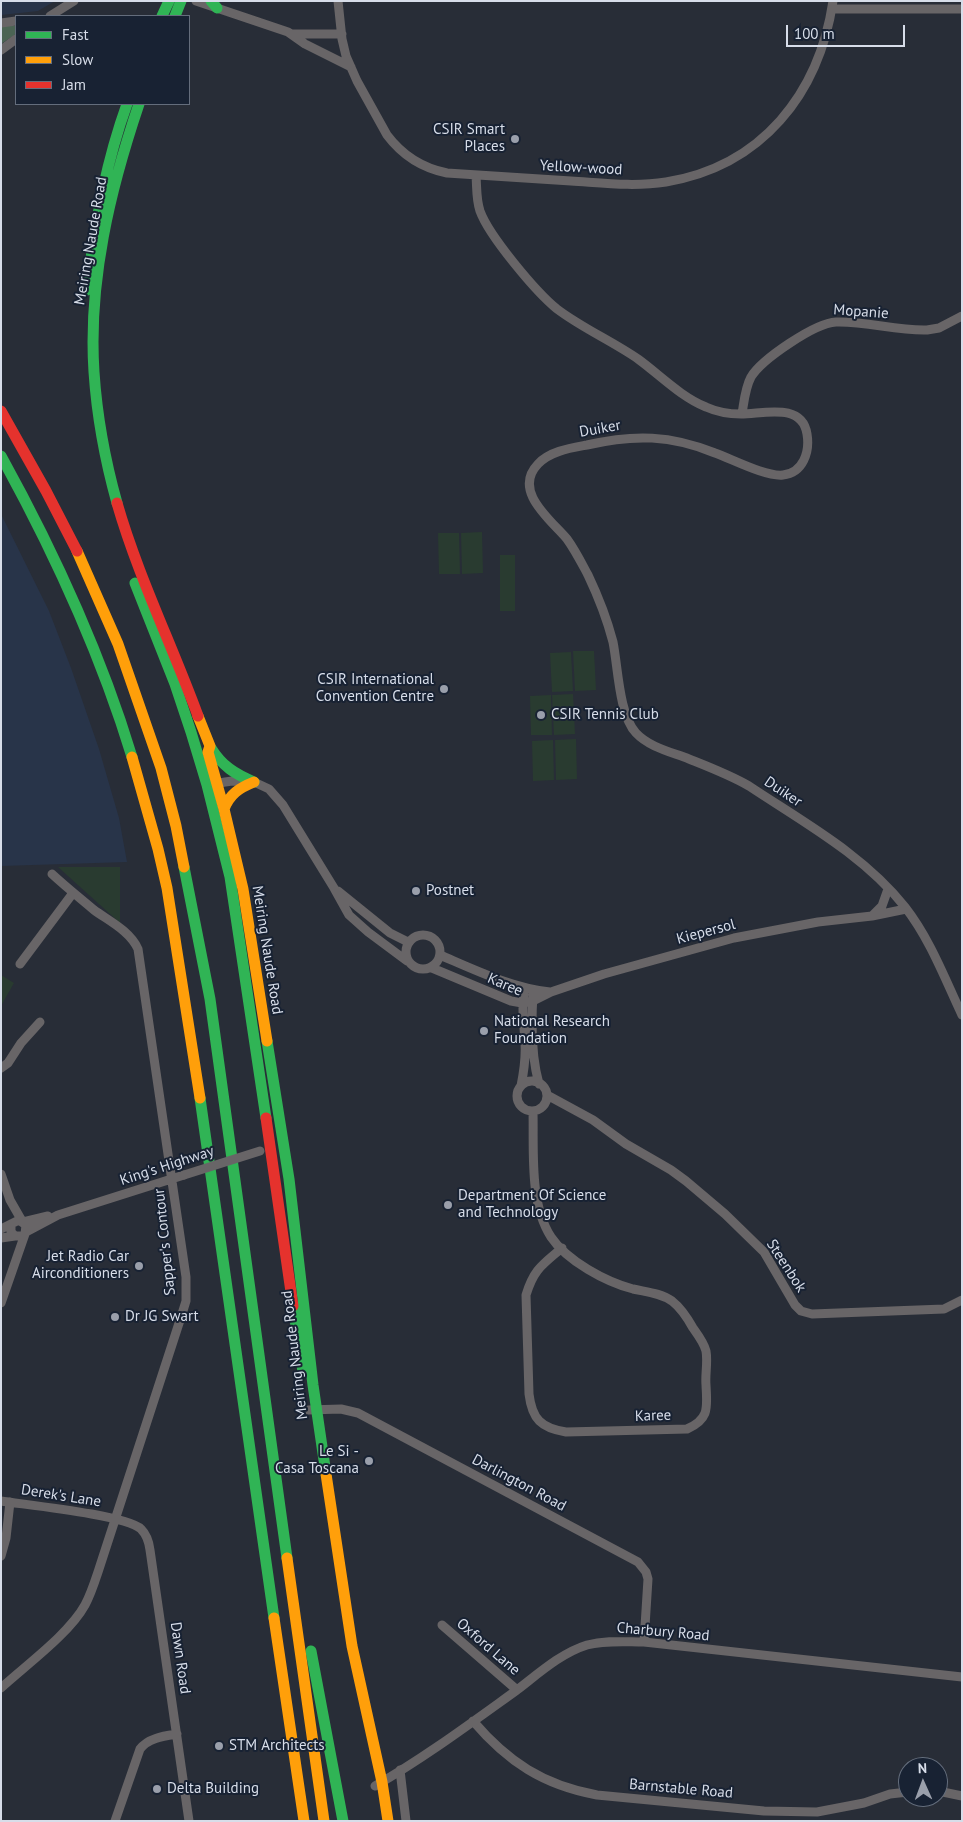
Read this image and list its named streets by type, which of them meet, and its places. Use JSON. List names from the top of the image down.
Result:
{
  "streets": {
    "main road": ["Meiring Naude Road"],
    "street": [
      "Yellow-wood",
      "Mopanie",
      "Duiker",
      "Kiepersol",
      "Karee",
      "King's Highway",
      "Sapper's Contour",
      "Steenbok",
      "Darlington Road",
      "Derek's Lane",
      "Charbury Road",
      "Oxford Lane",
      "Dawn Road",
      "Barnstable Road"
    ]
  },
  "crossings": [
    ["Yellow-wood", "Duiker"],
    ["Meiring Naude Road", "King's Highway"],
    ["Meiring Naude Road", "Darlington Road"],
    ["Meiring Naude Road", "Charbury Road"],
    ["Mopanie", "Duiker"],
    ["Duiker", "Kiepersol"],
    ["Kiepersol", "Karee"],
    ["King's Highway", "Sapper's Contour"],
    ["Sapper's Contour", "Derek's Lane"],
    ["Sapper's Contour", "Dawn Road"],
    ["Darlington Road", "Charbury Road"],
    ["Derek's Lane", "Dawn Road"],
    ["Charbury Road", "Oxford Lane"],
    ["Charbury Road", "Barnstable Road"]
  ],
  "places": [
    "CSIR Smart Places",
    "CSIR International Convention Centre",
    "CSIR Tennis Club",
    "Postnet",
    "National Research Foundation",
    "Department Of Science and Technology",
    "Jet Radio Car Airconditioners",
    "Dr JG Swart",
    "Le Si - Casa Toscana",
    "STM Architects",
    "Delta Building"
  ],
  "legend": ["Fast", "Slow", "Jam"],
  "scale_bar": "100 m",
  "north": "top"
}
